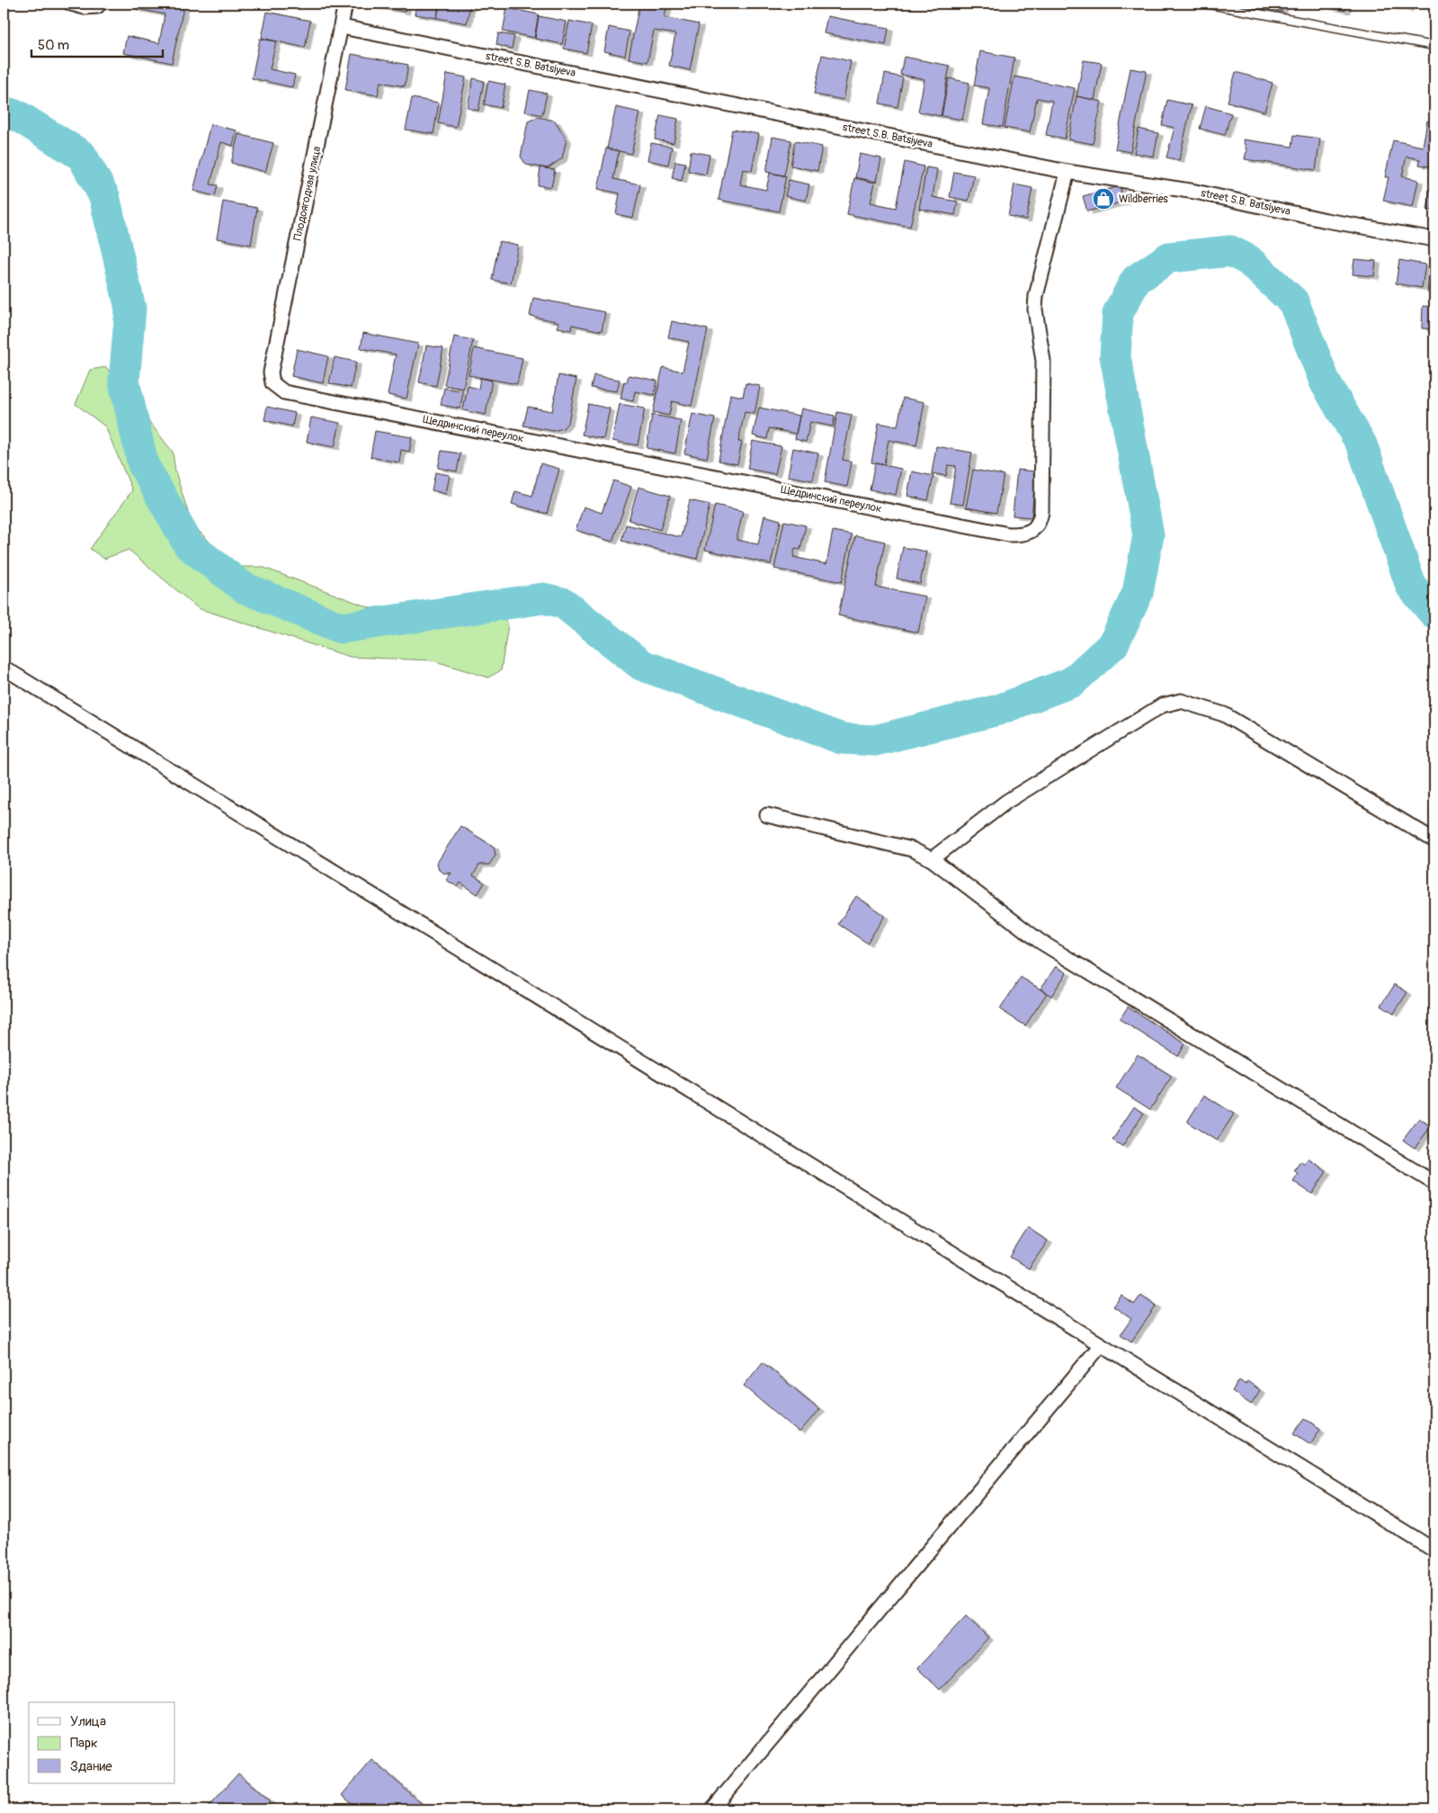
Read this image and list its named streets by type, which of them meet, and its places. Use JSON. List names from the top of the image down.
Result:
{
  "streets": {
    "street": ["street S.B. Batsiyeva", "Плодоягодная улица", "Щедринский переулок"]
  },
  "crossings": [
    ["street S.B. Batsiyeva", "Плодоягодная улица"],
    ["street S.B. Batsiyeva", "Щедринский переулок"],
    ["Плодоягодная улица", "Щедринский переулок"]
  ],
  "places": {
    "shop": ["Wildberries"]
  },
  "legend": ["Улица", "Парк", "Здание"],
  "scale_bar": "50 m"
}
